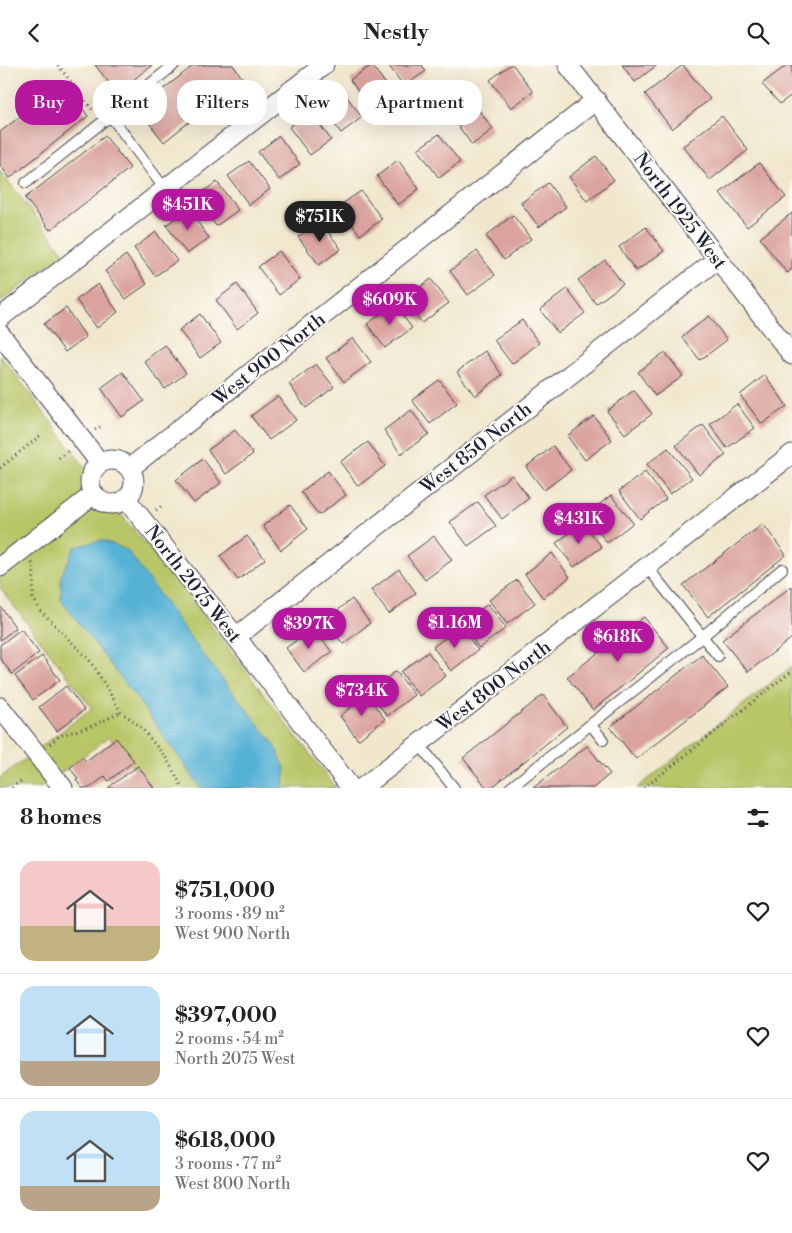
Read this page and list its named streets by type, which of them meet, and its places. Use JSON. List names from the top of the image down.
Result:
{
  "streets": {
    "street": [
      "North 1925 West",
      "West 900 North",
      "West 850 North",
      "North 2075 West",
      "West 800 North"
    ]
  },
  "crossings": [
    ["North 1925 West", "West 900 North"],
    ["North 1925 West", "West 850 North"],
    ["West 900 North", "North 2075 West"],
    ["West 850 North", "North 2075 West"]
  ],
  "page": {
    "header": "Nestly",
    "chip": [
      "Buy",
      "Rent",
      "Filters",
      "New",
      "Apartment"
    ],
    "price": [
      "$451K",
      "$751K",
      "$609K",
      "$431K",
      "$1.16M",
      "$397K",
      "$618K",
      "$734K"
    ],
    "heading": "8 homes",
    "list": [
      {
        "name": "$751,000",
        "note": "3 rooms · 89 m² · West 900 North"
      },
      {
        "name": "$397,000",
        "note": "2 rooms · 54 m² · North 2075 West"
      },
      {
        "name": "$618,000",
        "note": "3 rooms · 77 m² · West 800 North"
      }
    ]
  }
}
